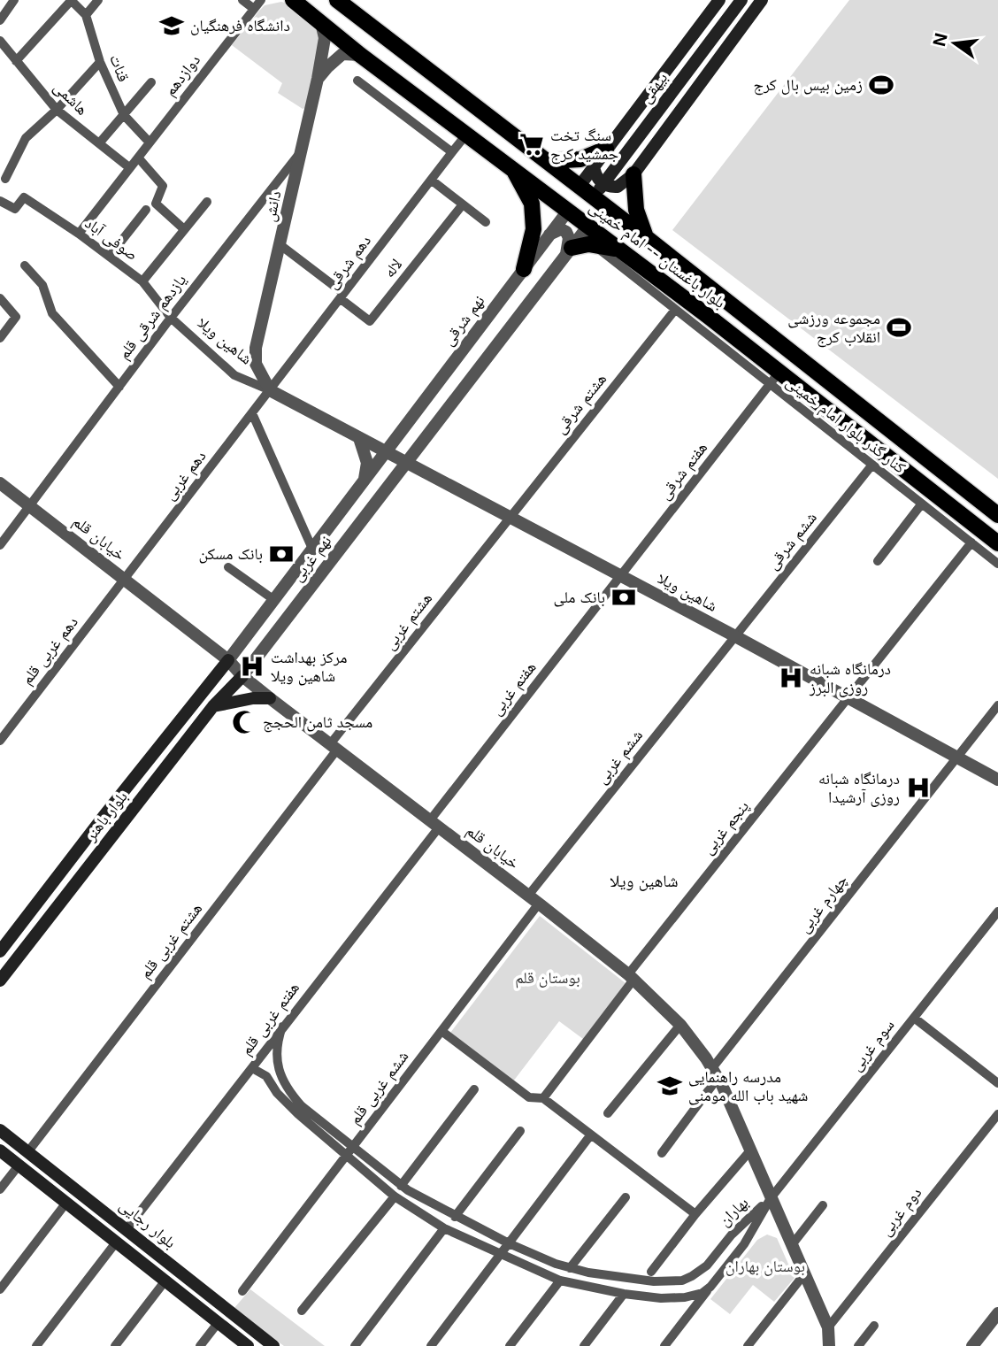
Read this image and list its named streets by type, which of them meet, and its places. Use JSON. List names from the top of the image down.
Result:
{
  "streets": {
    "main road": [
      "بیهقی",
      "بلوار باغستان -- امام خمینی",
      "بلوار باهنر",
      "بلوار رجایی"
    ],
    "street": [
      "قنات",
      "دوازدهم",
      "هاشمی",
      "دانش",
      "صوفی آباد",
      "دهم شرقی",
      "لاله",
      "یازدهم شرقی قلم",
      "نهم شرقی",
      "شاهین ویلا",
      "هشتم شرقی",
      "کنار گذر بلوار امام خمینی",
      "هفتم شرقی",
      "دهم غربی",
      "خیابان قلم",
      "ششم شرقی",
      "نهم غربی",
      "هشتم غربی",
      "دهم غربی قلم",
      "هفتم غربی",
      "ششم غربی",
      "پنجم غربی",
      "چهارم غربی",
      "هشتم غربی قلم",
      "هفتم غربی قلم",
      "سوم غربی",
      "ششم غربی قلم",
      "بهاران",
      "دوم غربی"
    ]
  },
  "crossings": [
    ["قنات", "دوازدهم"],
    ["دوازدهم", "هاشمی"],
    ["دوازدهم", "صوفی آباد"],
    ["بیهقی", "بلوار باغستان -- امام خمینی"],
    ["دانش", "بلوار باغستان -- امام خمینی"],
    ["دانش", "دهم شرقی"],
    ["دانش", "یازدهم شرقی قلم"],
    ["دانش", "شاهین ویلا"],
    ["دانش", "دهم غربی"],
    ["صوفی آباد", "یازدهم شرقی قلم"],
    ["صوفی آباد", "شاهین ویلا"],
    ["بلوار باغستان -- امام خمینی", "دهم شرقی"],
    ["بلوار باغستان -- امام خمینی", "نهم شرقی"],
    ["بلوار باغستان -- امام خمینی", "کنار گذر بلوار امام خمینی"],
    ["بلوار باغستان -- امام خمینی", "هفتم شرقی"],
    ["دهم شرقی", "لاله"],
    ["دهم شرقی", "شاهین ویلا"],
    ["دهم شرقی", "دهم غربی"],
    ["یازدهم شرقی قلم", "شاهین ویلا"],
    ["یازدهم شرقی قلم", "خیابان قلم"],
    ["نهم شرقی", "شاهین ویلا"],
    ["نهم شرقی", "نهم غربی"],
    ["شاهین ویلا", "هشتم شرقی"],
    ["شاهین ویلا", "هفتم شرقی"],
    ["شاهین ویلا", "دهم غربی"],
    ["شاهین ویلا", "ششم شرقی"],
    ["شاهین ویلا", "نهم غربی"],
    ["شاهین ویلا", "هشتم غربی"],
    ["شاهین ویلا", "هفتم غربی"],
    ["شاهین ویلا", "ششم غربی"],
    ["شاهین ویلا", "پنجم غربی"],
    ["شاهین ویلا", "چهارم غربی"],
    ["هشتم شرقی", "کنار گذر بلوار امام خمینی"],
    ["هشتم شرقی", "هشتم غربی"],
    ["کنار گذر بلوار امام خمینی", "هفتم شرقی"],
    ["کنار گذر بلوار امام خمینی", "ششم شرقی"],
    ["کنار گذر بلوار امام خمینی", "پنجم غربی"],
    ["هفتم شرقی", "هفتم غربی"],
    ["دهم غربی", "خیابان قلم"],
    ["دهم غربی", "دهم غربی قلم"],
    ["خیابان قلم", "نهم غربی"],
    ["خیابان قلم", "هشتم غربی"],
    ["خیابان قلم", "دهم غربی قلم"],
    ["خیابان قلم", "هفتم غربی"],
    ["خیابان قلم", "ششم غربی"],
    ["خیابان قلم", "بلوار باهنر"],
    ["خیابان قلم", "پنجم غربی"],
    ["خیابان قلم", "چهارم غربی"],
    ["خیابان قلم", "هشتم غربی قلم"],
    ["خیابان قلم", "هفتم غربی قلم"],
    ["خیابان قلم", "سوم غربی"],
    ["خیابان قلم", "ششم غربی قلم"],
    ["خیابان قلم", "بهاران"],
    ["خیابان قلم", "دوم غربی"],
    ["ششم شرقی", "ششم غربی"],
    ["نهم غربی", "بلوار باهنر"],
    ["هشتم غربی", "هشتم غربی قلم"],
    ["هفتم غربی", "هفتم غربی قلم"],
    ["هشتم غربی قلم", "بلوار رجایی"],
    ["هفتم غربی قلم", "بهاران"],
    ["هفتم غربی قلم", "بلوار رجایی"],
    ["سوم غربی", "بهاران"],
    ["ششم غربی قلم", "بهاران"]
  ],
  "districts": ["شاهین ویلا"],
  "parks": ["بوستان قلم", "بوستان بهاران"],
  "places": {
    "school or university": ["دانشگاه فرهنگیان", "مدرسه راهنمایی شهید باب الله مومنی"],
    "sports": ["زمین بیس بال کرج", "مجموعه ورزشی انقلاب کرج"],
    "supermarket": ["سنگ تخت جمشید کرج"],
    "bank": ["بانک مسکن", "بانک ملی"],
    "hospital": ["مرکز بهداشت شاهین ویلا", "درمانگاه شبانه روزی البرز", "درمانگاه شبانه روزی آرشیدا"],
    "mosque": ["مسجد ثامن الحجج"]
  },
  "north": "left"
}
